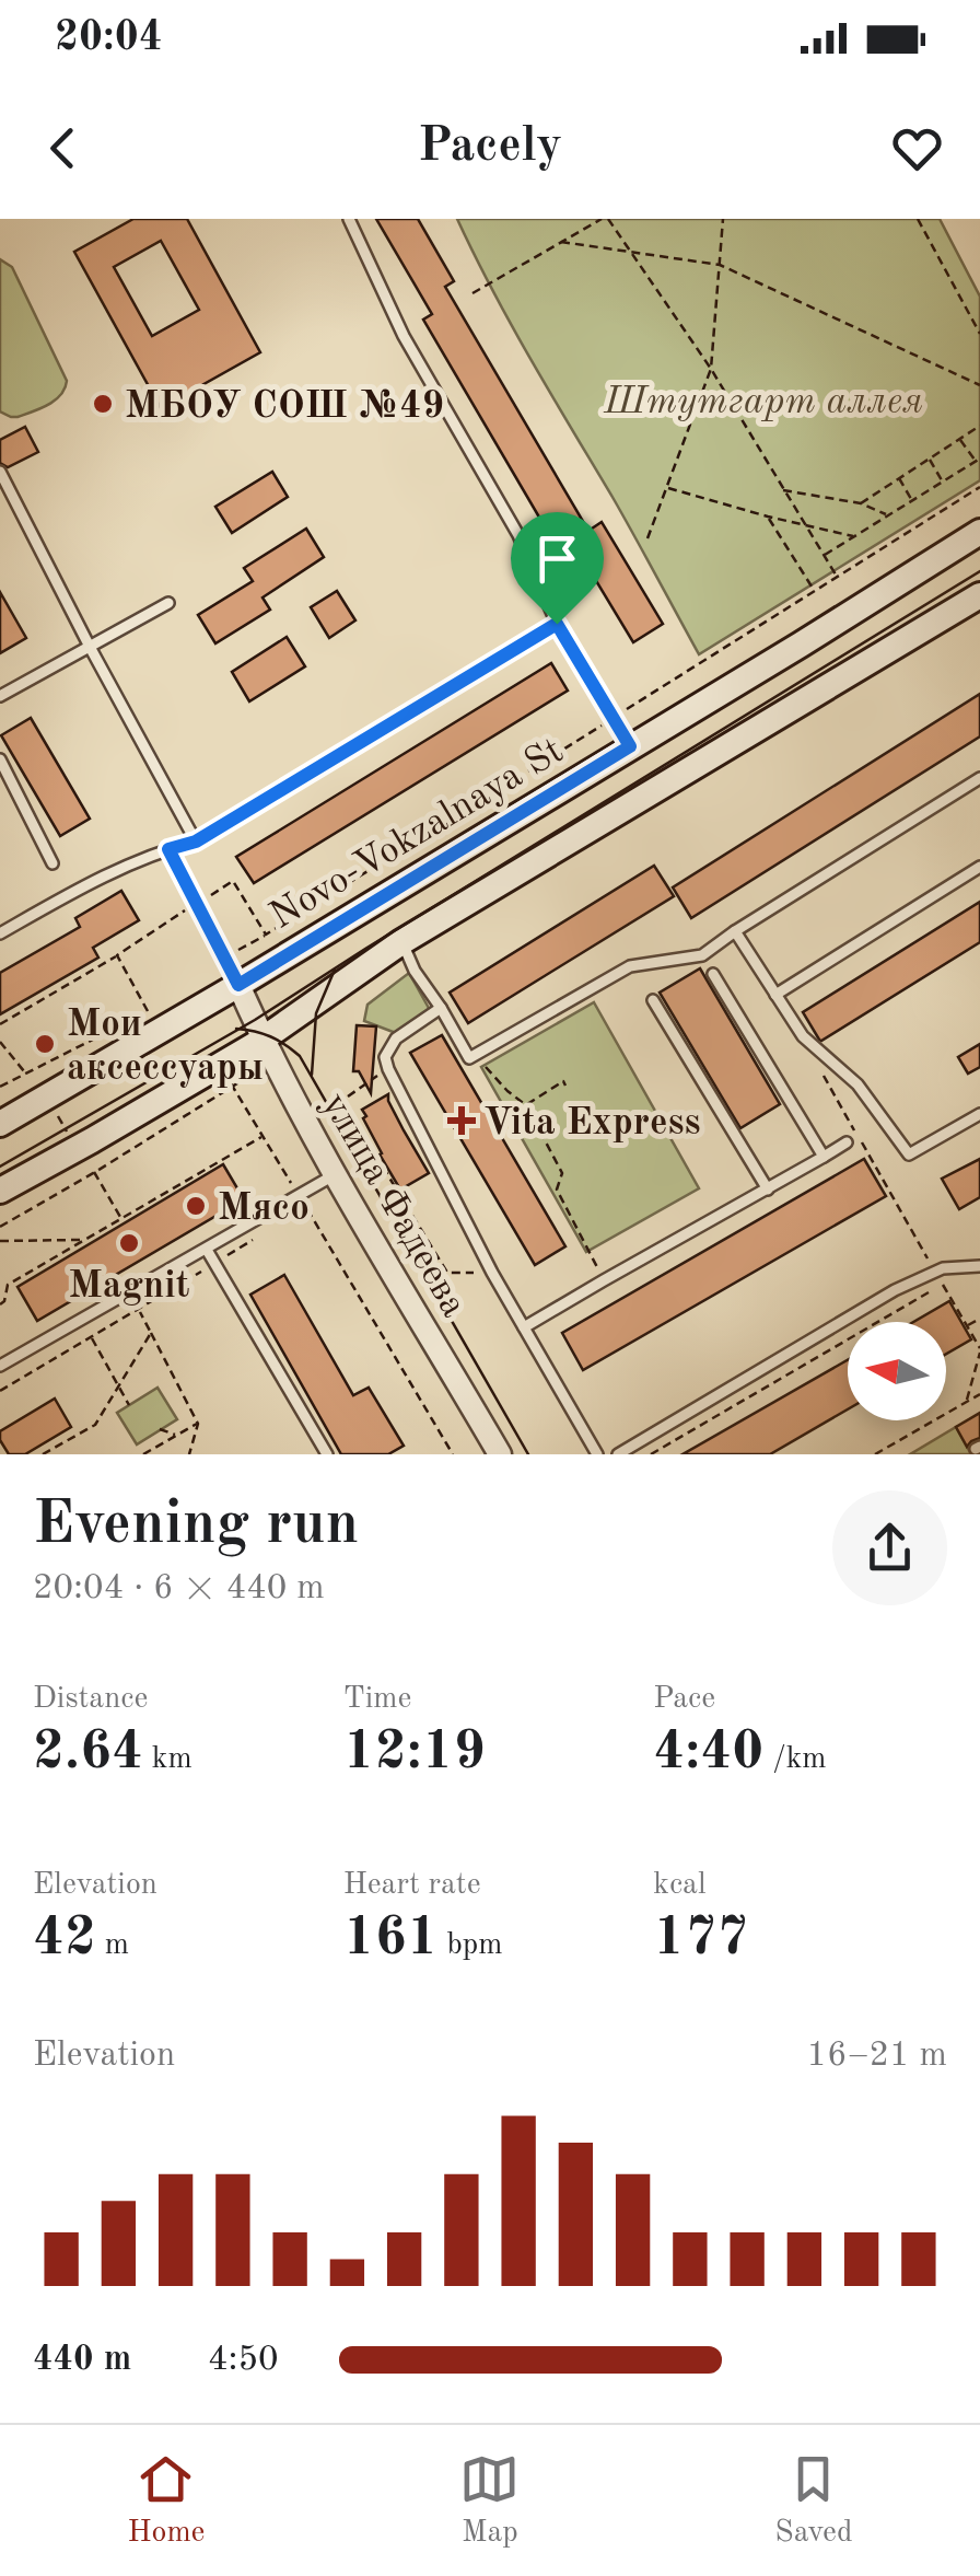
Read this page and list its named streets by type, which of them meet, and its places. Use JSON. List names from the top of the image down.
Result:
{
  "streets": {
    "main road": ["Novo-Vokzalnaya St"],
    "street": ["улица Фадеева"]
  },
  "crossings": [
    ["Novo-Vokzalnaya St", "улица Фадеева"]
  ],
  "parks": ["Штутгарт аллея"],
  "places": {
    "other": [
      "МБОУ СОШ №49",
      "Мои аксессуары",
      "Мясо",
      "Magnit"
    ],
    "health": ["Vita Express"]
  },
  "north": "left",
  "page": {
    "status": "20:04",
    "header": "Pacely",
    "heading": ["Evening run", "20:04 · 6 × 440 m"],
    "stats": [
      ["Distance", "2.64 km"],
      ["Time", "12:19"],
      ["Pace", "4:40 /km"],
      ["Elevation", "42 m"],
      ["Heart rate", "161 bpm"],
      ["kcal", "177"]
    ],
    "chart": ["Elevation", "16–21 m"],
    "list": [
      {
        "name": "440 m",
        "note": "4:50"
      }
    ],
    "tabs": ["Home", "Map", "Saved"]
  }
}
